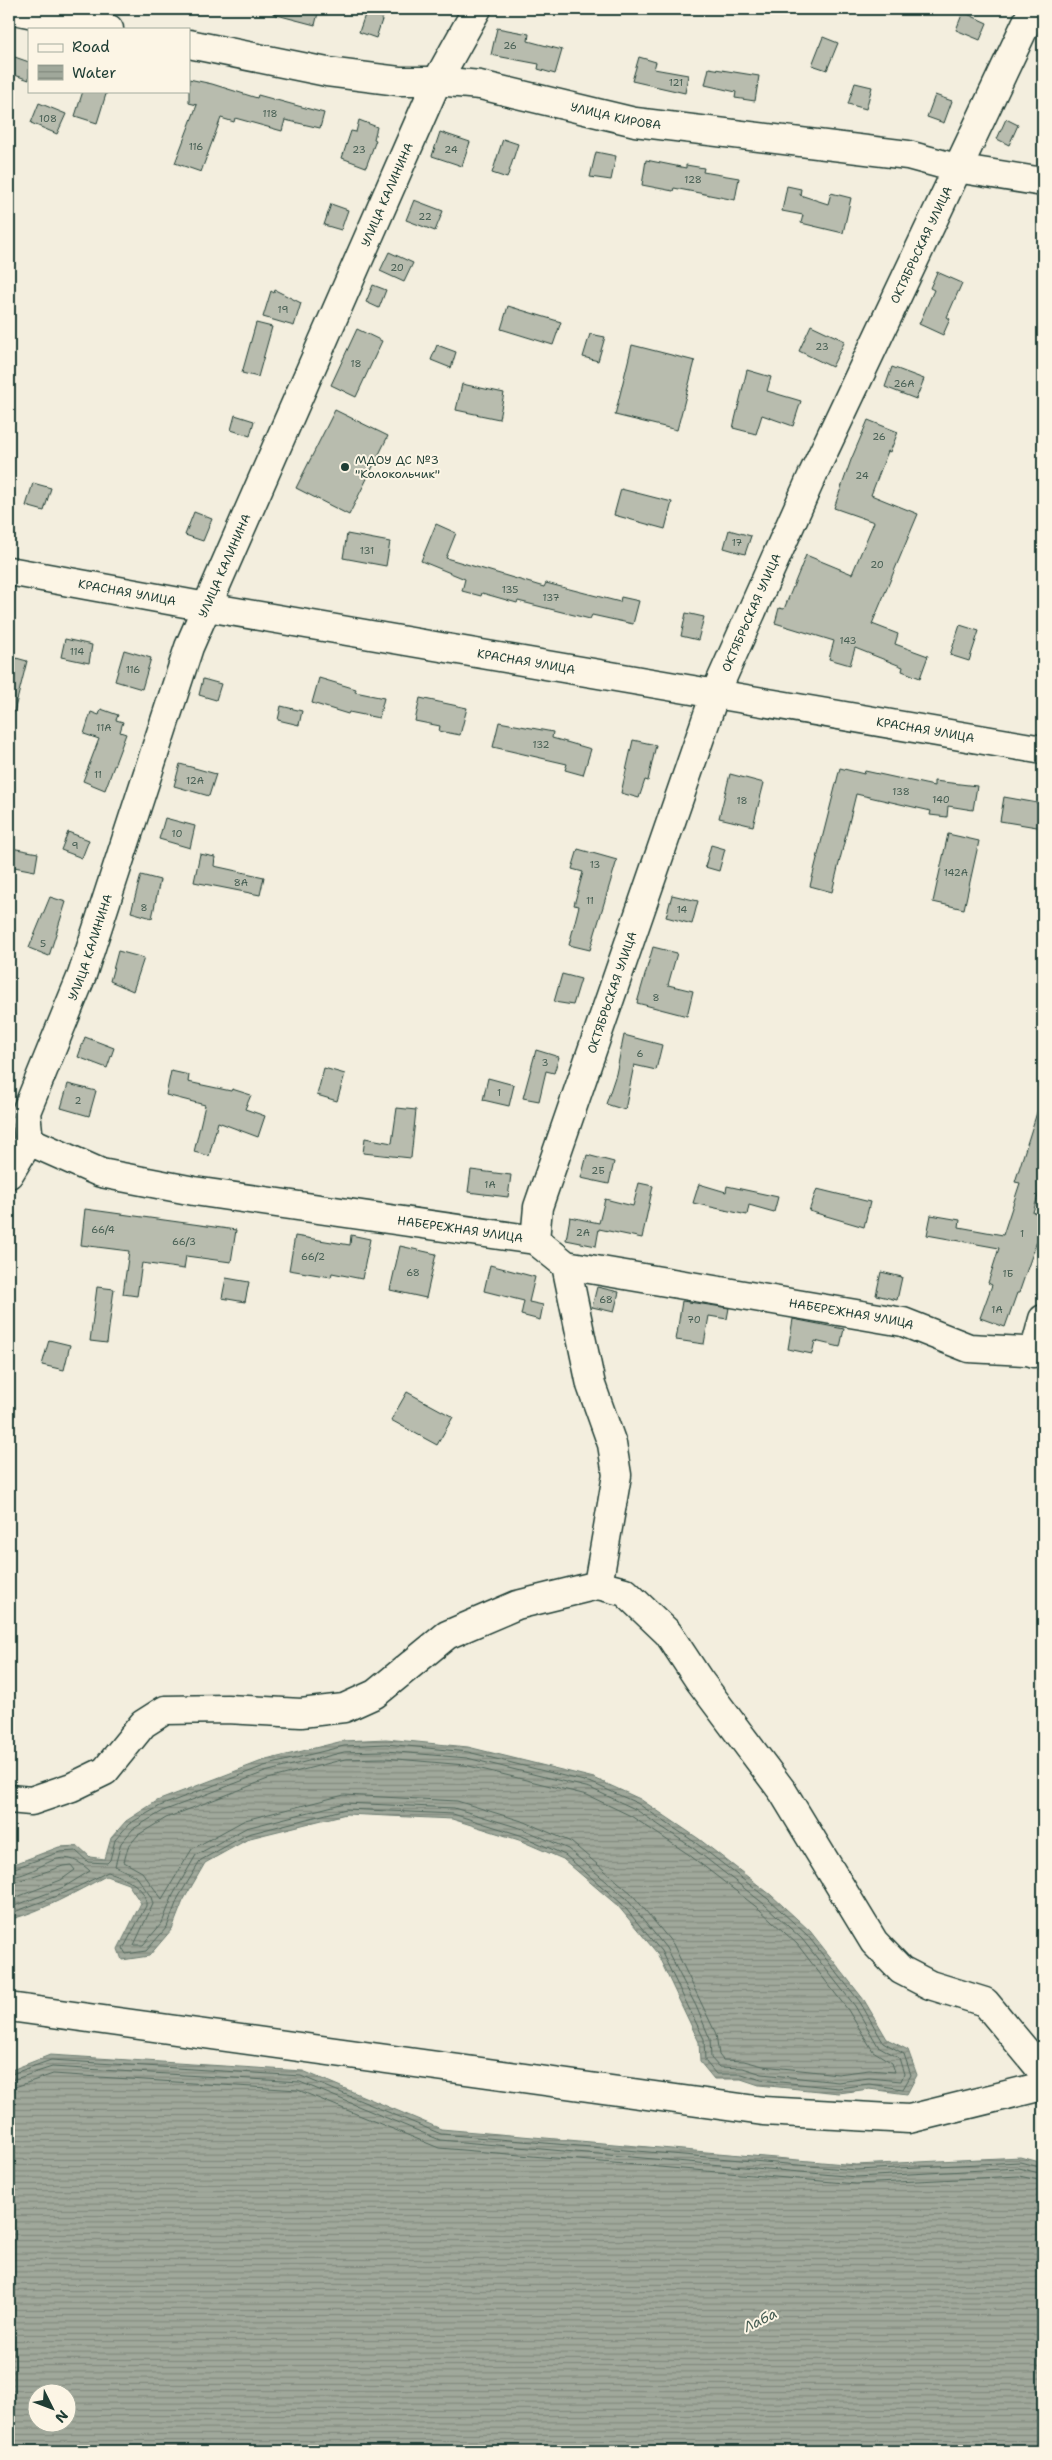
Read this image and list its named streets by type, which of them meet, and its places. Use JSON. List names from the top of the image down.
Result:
{
  "streets": {
    "street": [
      "УЛИЦА КИРОВА",
      "УЛИЦА КАЛИНИНА",
      "ОКТЯБРЬСКАЯ УЛИЦА",
      "КРАСНАЯ УЛИЦА",
      "НАБЕРЕЖНАЯ УЛИЦА"
    ]
  },
  "crossings": [
    ["УЛИЦА КИРОВА", "УЛИЦА КАЛИНИНА"],
    ["УЛИЦА КИРОВА", "ОКТЯБРЬСКАЯ УЛИЦА"],
    ["УЛИЦА КАЛИНИНА", "КРАСНАЯ УЛИЦА"],
    ["УЛИЦА КАЛИНИНА", "НАБЕРЕЖНАЯ УЛИЦА"],
    ["ОКТЯБРЬСКАЯ УЛИЦА", "КРАСНАЯ УЛИЦА"],
    ["ОКТЯБРЬСКАЯ УЛИЦА", "НАБЕРЕЖНАЯ УЛИЦА"]
  ],
  "water": ["Лаба"],
  "places": ["МДОУ ДС №3 \"Колокольчик\""],
  "house_numbers": [
    "26",
    "121",
    "118",
    "108",
    "116",
    "23",
    "24",
    "128",
    "22",
    "20",
    "19",
    "23",
    "18",
    "26А",
    "26",
    "24",
    "17",
    "131",
    "20",
    "135",
    "137",
    "143",
    "114",
    "116",
    "11А",
    "132",
    "11",
    "12А",
    "138",
    "140",
    "18",
    "10",
    "9",
    "13",
    "142А",
    "8А",
    "11",
    "8",
    "14",
    "5",
    "8",
    "6",
    "3",
    "1",
    "2",
    "2Б",
    "1А",
    "66/4",
    "2А",
    "1",
    "66/3",
    "66/2",
    "68",
    "1Б",
    "68",
    "1А",
    "70"
  ],
  "legend": ["Road", "Water"],
  "north": "bottom right"
}
